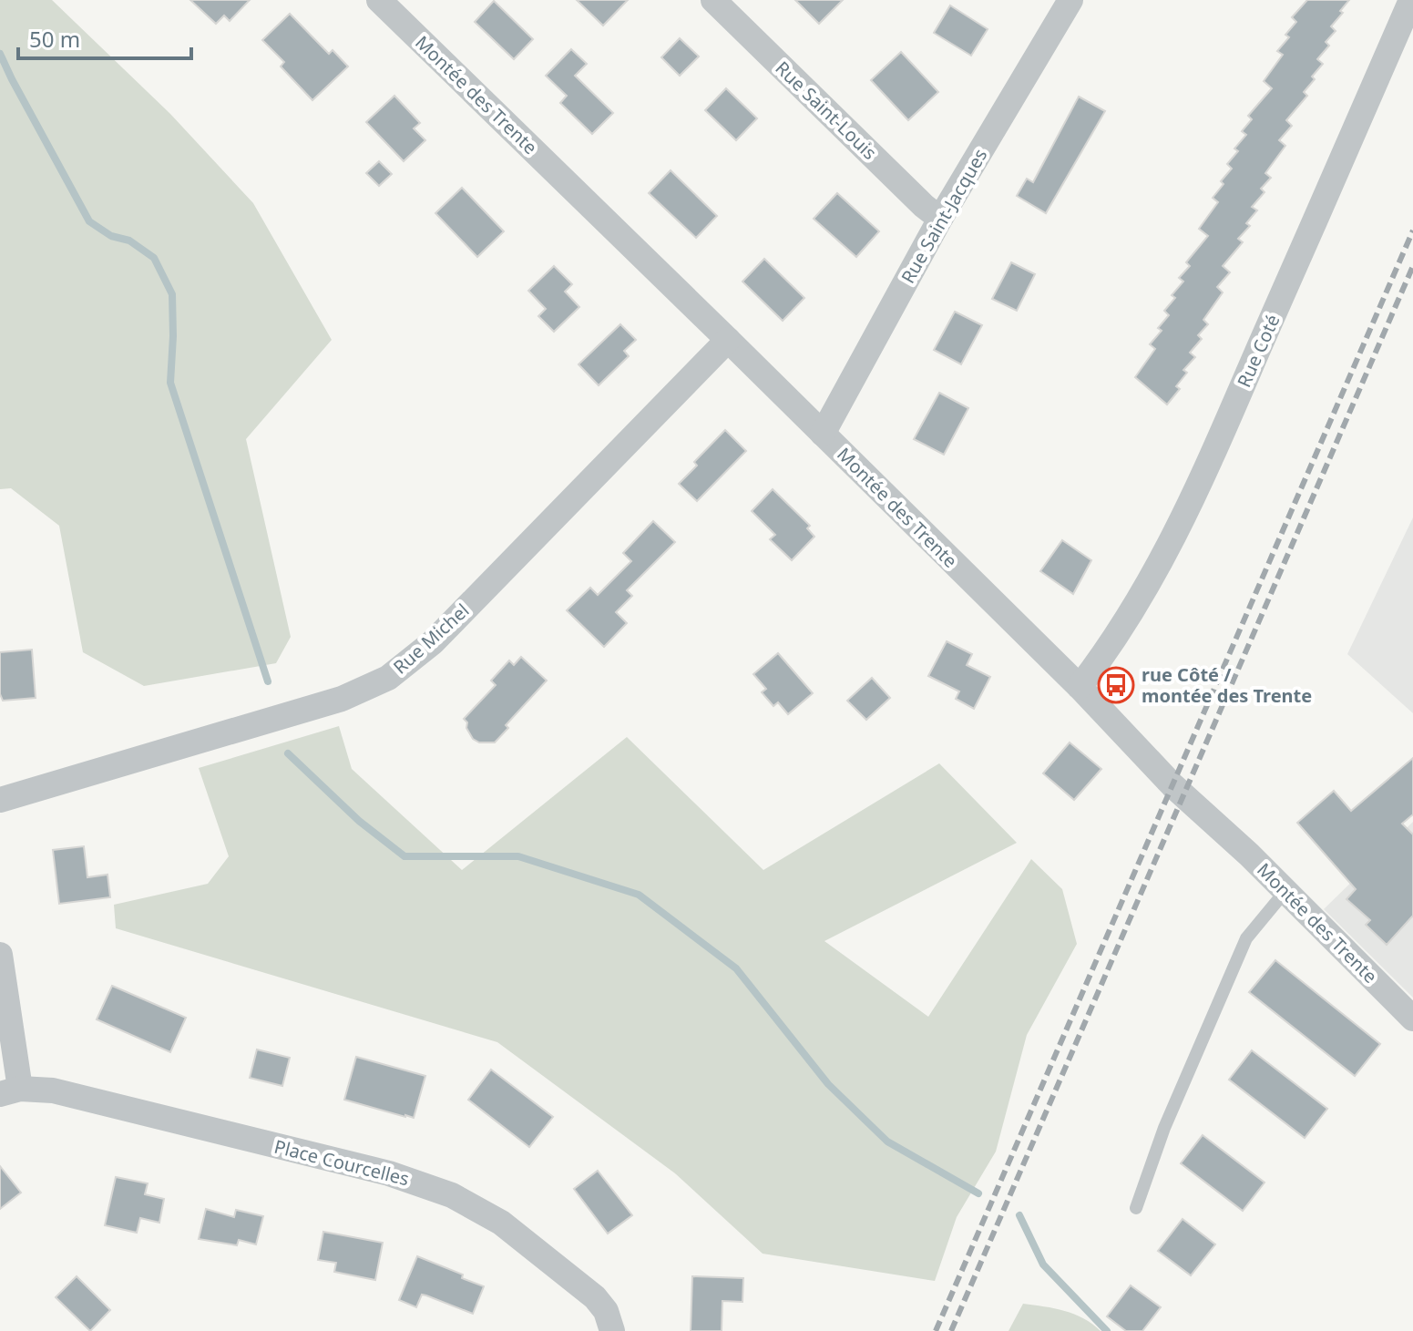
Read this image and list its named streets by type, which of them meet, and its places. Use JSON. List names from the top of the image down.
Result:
{
  "streets": {
    "street": [
      "Montée des Trente",
      "Rue Saint-Louis",
      "Rue Saint-Jacques",
      "Rue Coté",
      "Rue Michel",
      "Place Courcelles"
    ]
  },
  "crossings": [
    ["Montée des Trente", "Rue Saint-Jacques"],
    ["Montée des Trente", "Rue Coté"],
    ["Montée des Trente", "Rue Michel"],
    ["Rue Saint-Louis", "Rue Saint-Jacques"]
  ],
  "places": {
    "bus stop": ["rue Côté / montée des Trente"]
  },
  "scale_bar": "50 m"
}
